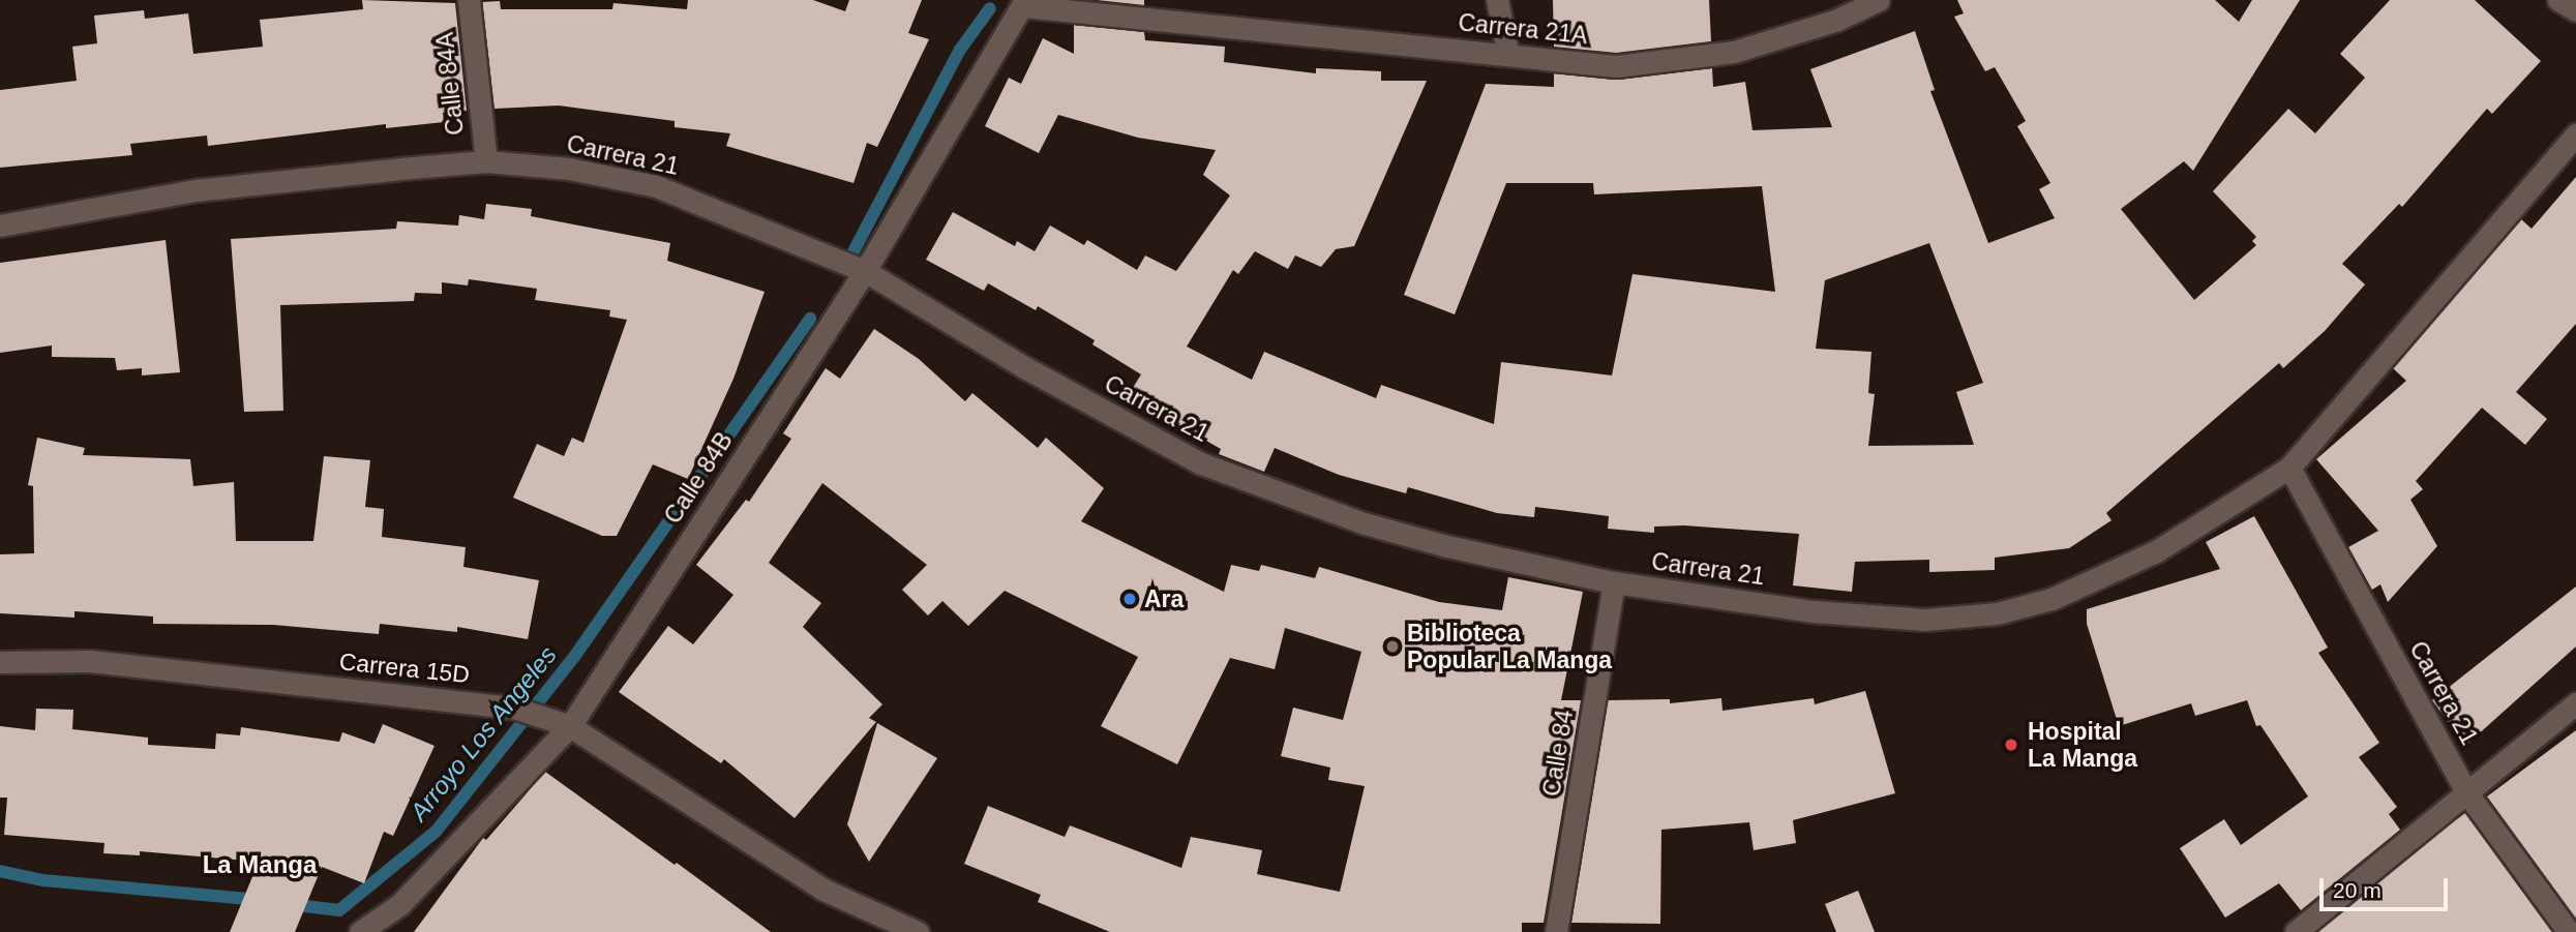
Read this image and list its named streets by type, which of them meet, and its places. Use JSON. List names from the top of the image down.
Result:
{
  "streets": {
    "street": [
      "Carrera 21A",
      "Calle 84A",
      "Carrera 21",
      "Calle 84B",
      "Carrera 15D",
      "Calle 84"
    ]
  },
  "crossings": [
    ["Carrera 21A", "Calle 84B"],
    ["Calle 84A", "Carrera 21"],
    ["Carrera 21", "Calle 84B"],
    ["Carrera 21", "Calle 84"],
    ["Calle 84B", "Carrera 15D"]
  ],
  "districts": ["La Manga"],
  "water": ["Arroyo Los Angeles"],
  "places": ["Ara", "Biblioteca Popular La Manga", "Hospital La Manga"],
  "scale_bar": "20 m"
}
